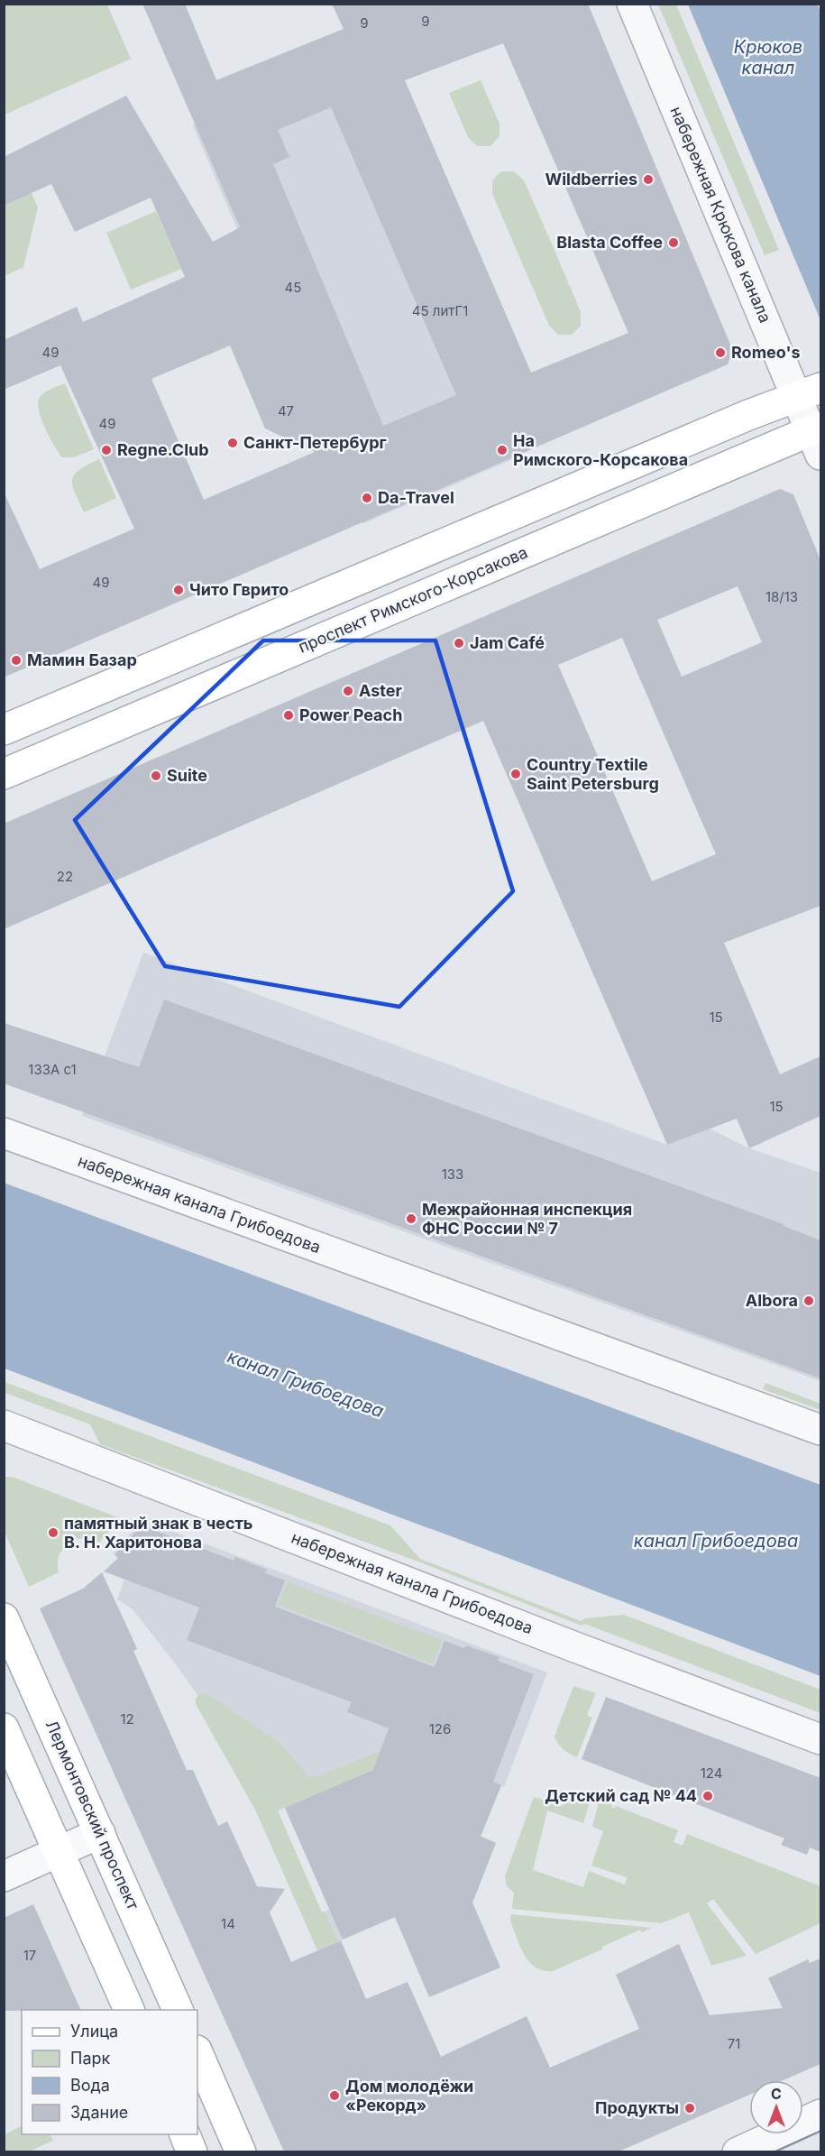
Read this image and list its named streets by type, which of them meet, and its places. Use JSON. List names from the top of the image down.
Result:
{
  "streets": {
    "main road": ["проспект Римского-Корсакова", "Лермонтовский проспект"],
    "street": ["набережная Крюкова канала", "набережная канала Грибоедова"]
  },
  "crossings": [
    ["набережная Крюкова канала", "проспект Римского-Корсакова"]
  ],
  "water": ["Крюков канал", "канал Грибоедова"],
  "places": [
    "Wildberries",
    "Blasta Coffee",
    "Romeo's",
    "Санкт-Петербург",
    "Regne.Club",
    "На Римского-Корсакова",
    "Da-Travel",
    "Чито Гврито",
    "Jam Café",
    "Мамин Базар",
    "Aster",
    "Power Peach",
    "Country Textile Saint Petersburg",
    "Suite",
    "Межрайонная инспекция ФНС России № 7",
    "Albora",
    "памятный знак в честь В. Н. Харитонова",
    "Детский сад № 44",
    "Дом молодёжи «Рекорд»",
    "Продукты"
  ],
  "house_numbers": [
    "9",
    "9",
    "45",
    "45 литГ1",
    "49",
    "47",
    "49",
    "49",
    "18/13",
    "22",
    "15",
    "133А с1",
    "15",
    "133",
    "12",
    "126",
    "124",
    "14",
    "17",
    "71"
  ],
  "legend": [
    "Улица",
    "Парк",
    "Вода",
    "Здание"
  ],
  "north": "top"
}
